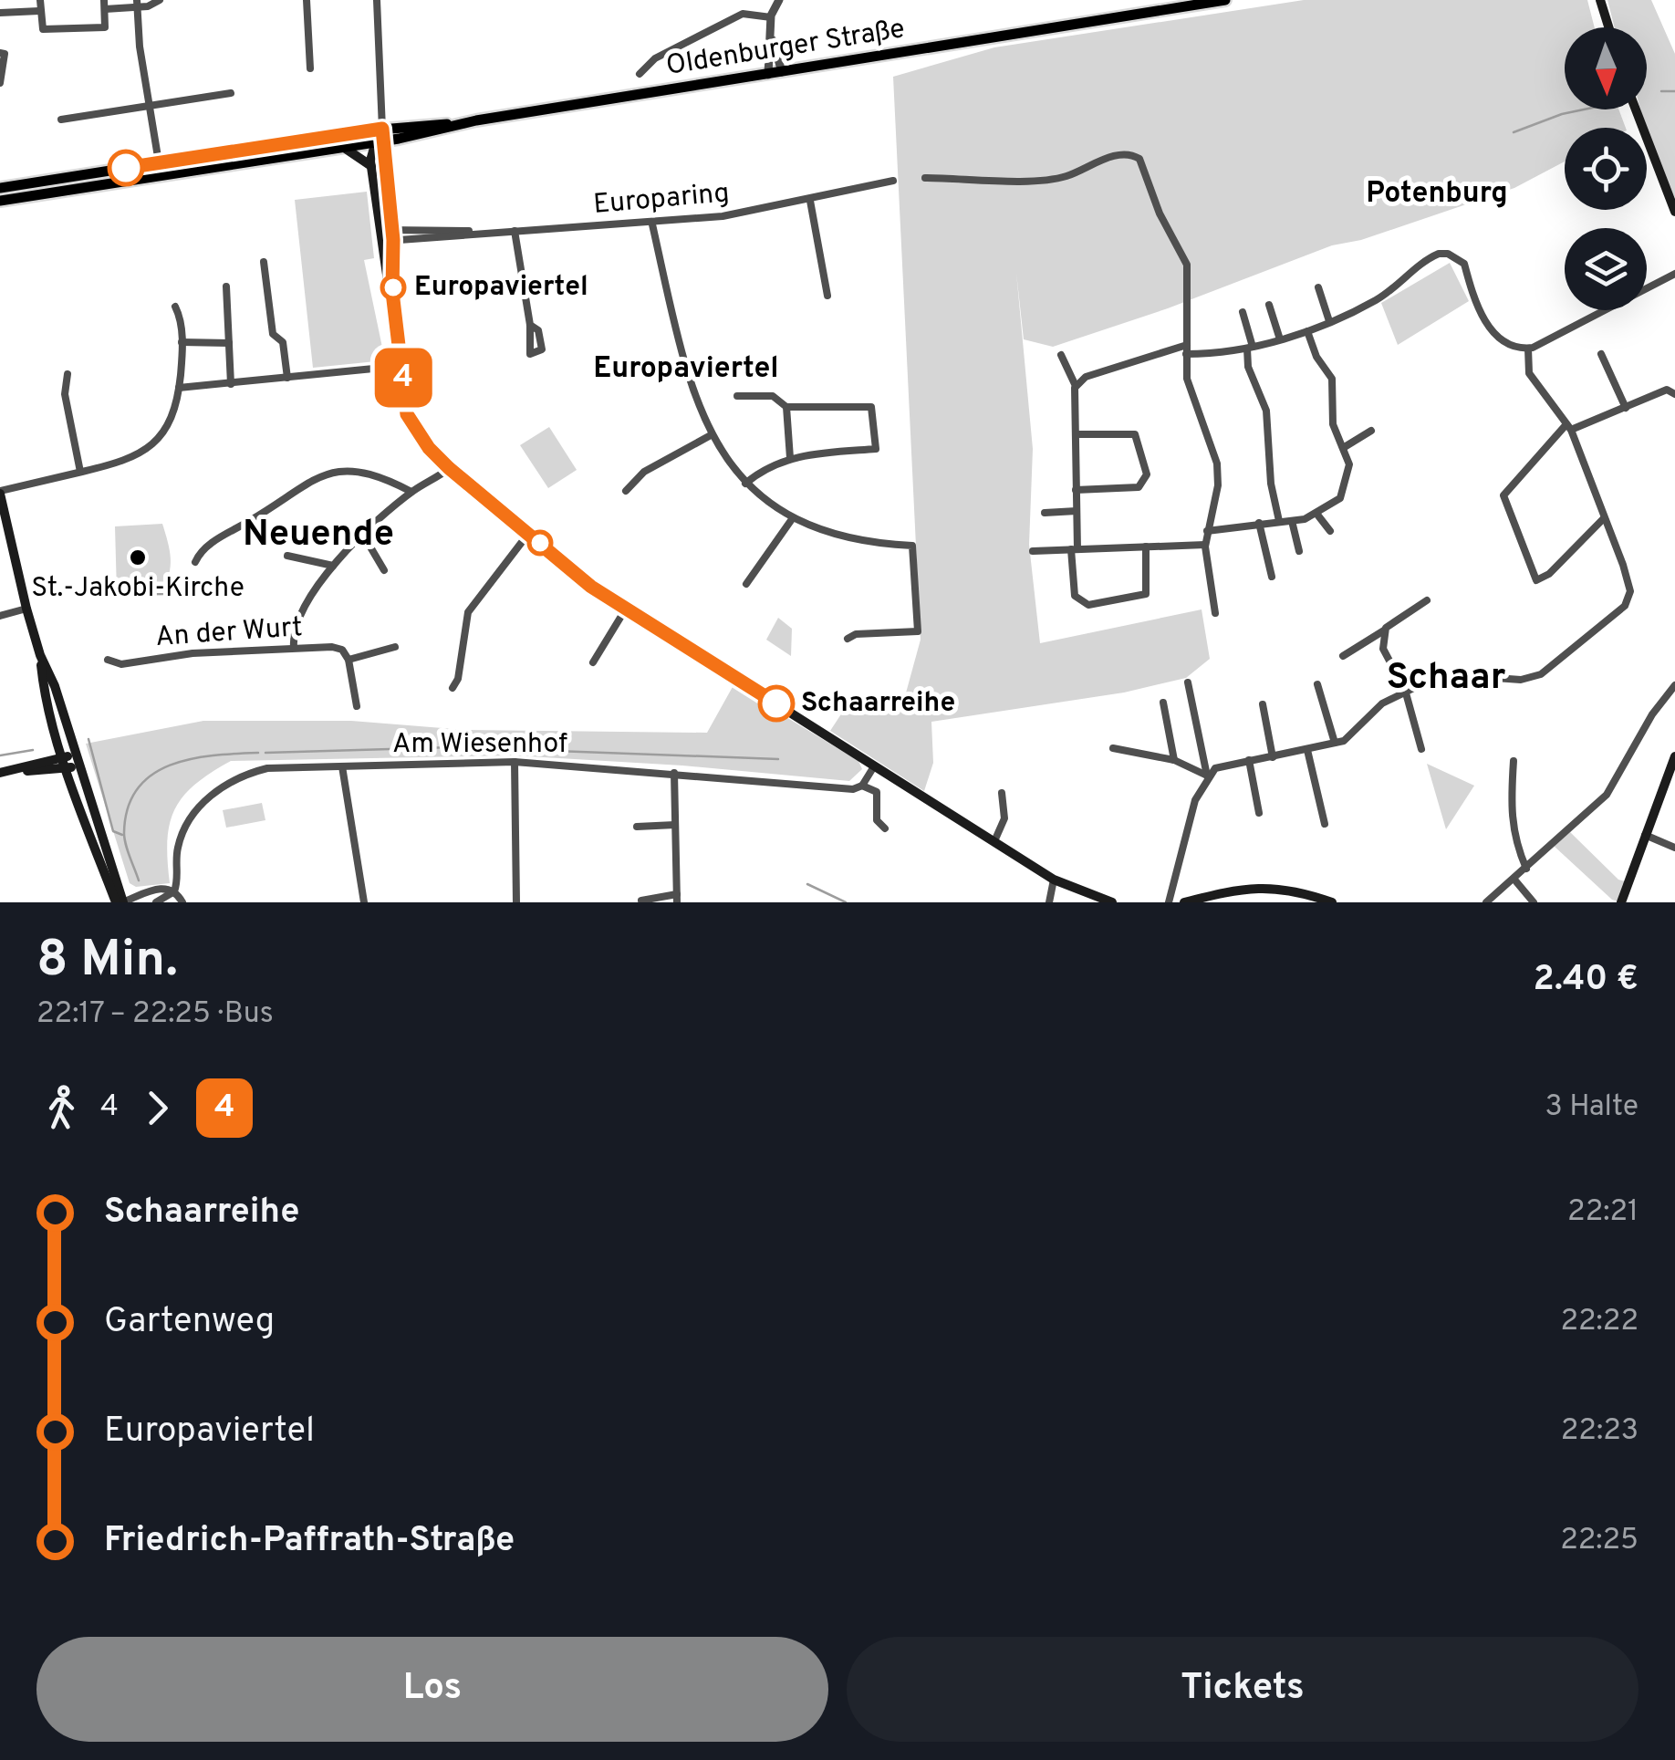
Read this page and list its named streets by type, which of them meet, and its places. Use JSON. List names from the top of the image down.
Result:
{
  "streets": {
    "main road": ["Oldenburger Straße"],
    "street": ["Europaring", "An der Wurt", "Am Wiesenhof"]
  },
  "districts": [
    "Potenburg",
    "Europaviertel",
    "Neuende",
    "Schaar"
  ],
  "places": ["Europaviertel", "St.-Jakobi-Kirche", "Schaarreihe"],
  "lines": ["bus line 4"],
  "north": "bottom",
  "page": {
    "on_map": "4",
    "heading": ["8 Min.", "22:17 – 22:25 · Bus", "2.40 €"],
    "legs": ["4", "4", "3 Halte"],
    "list": [
      {
        "name": "Schaarreihe",
        "value": "22:21"
      },
      {
        "name": "Gartenweg",
        "value": "22:22"
      },
      {
        "name": "Europaviertel",
        "value": "22:23"
      },
      {
        "name": "Friedrich-Paffrath-Straße",
        "value": "22:25"
      }
    ],
    "buttons": ["Los", "Tickets"]
  }
}
